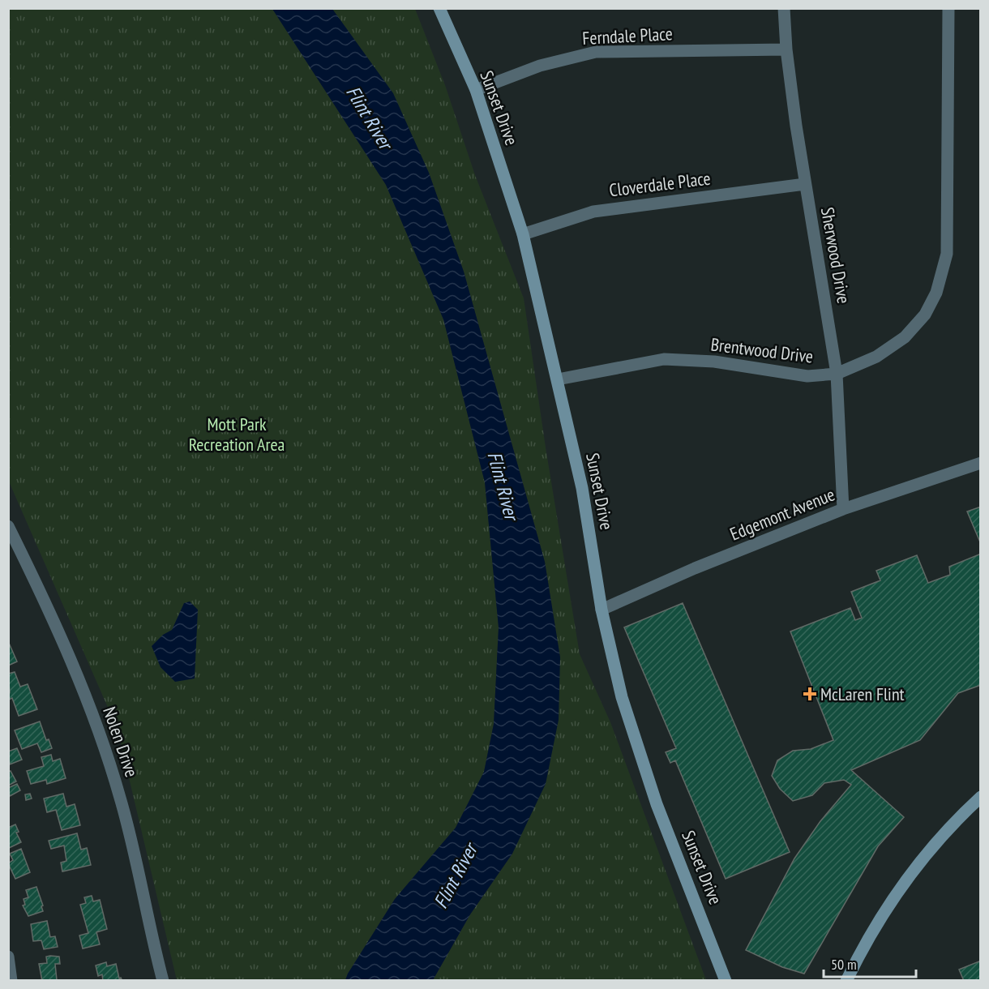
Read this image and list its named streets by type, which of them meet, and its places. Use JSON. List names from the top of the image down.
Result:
{
  "streets": {
    "street": [
      "Ferndale Place",
      "Sunset Drive",
      "Cloverdale Place",
      "Sherwood Drive",
      "Brentwood Drive",
      "Edgemont Avenue",
      "Nolen Drive"
    ]
  },
  "crossings": [
    ["Ferndale Place", "Sunset Drive"],
    ["Ferndale Place", "Sherwood Drive"],
    ["Sunset Drive", "Cloverdale Place"],
    ["Sunset Drive", "Brentwood Drive"],
    ["Sunset Drive", "Edgemont Avenue"],
    ["Cloverdale Place", "Sherwood Drive"],
    ["Sherwood Drive", "Brentwood Drive"],
    ["Sherwood Drive", "Edgemont Avenue"]
  ],
  "water": ["Flint River"],
  "parks": ["Mott Park Recreation Area"],
  "places": {
    "health": ["McLaren Flint"]
  },
  "scale_bar": "50 m"
}
